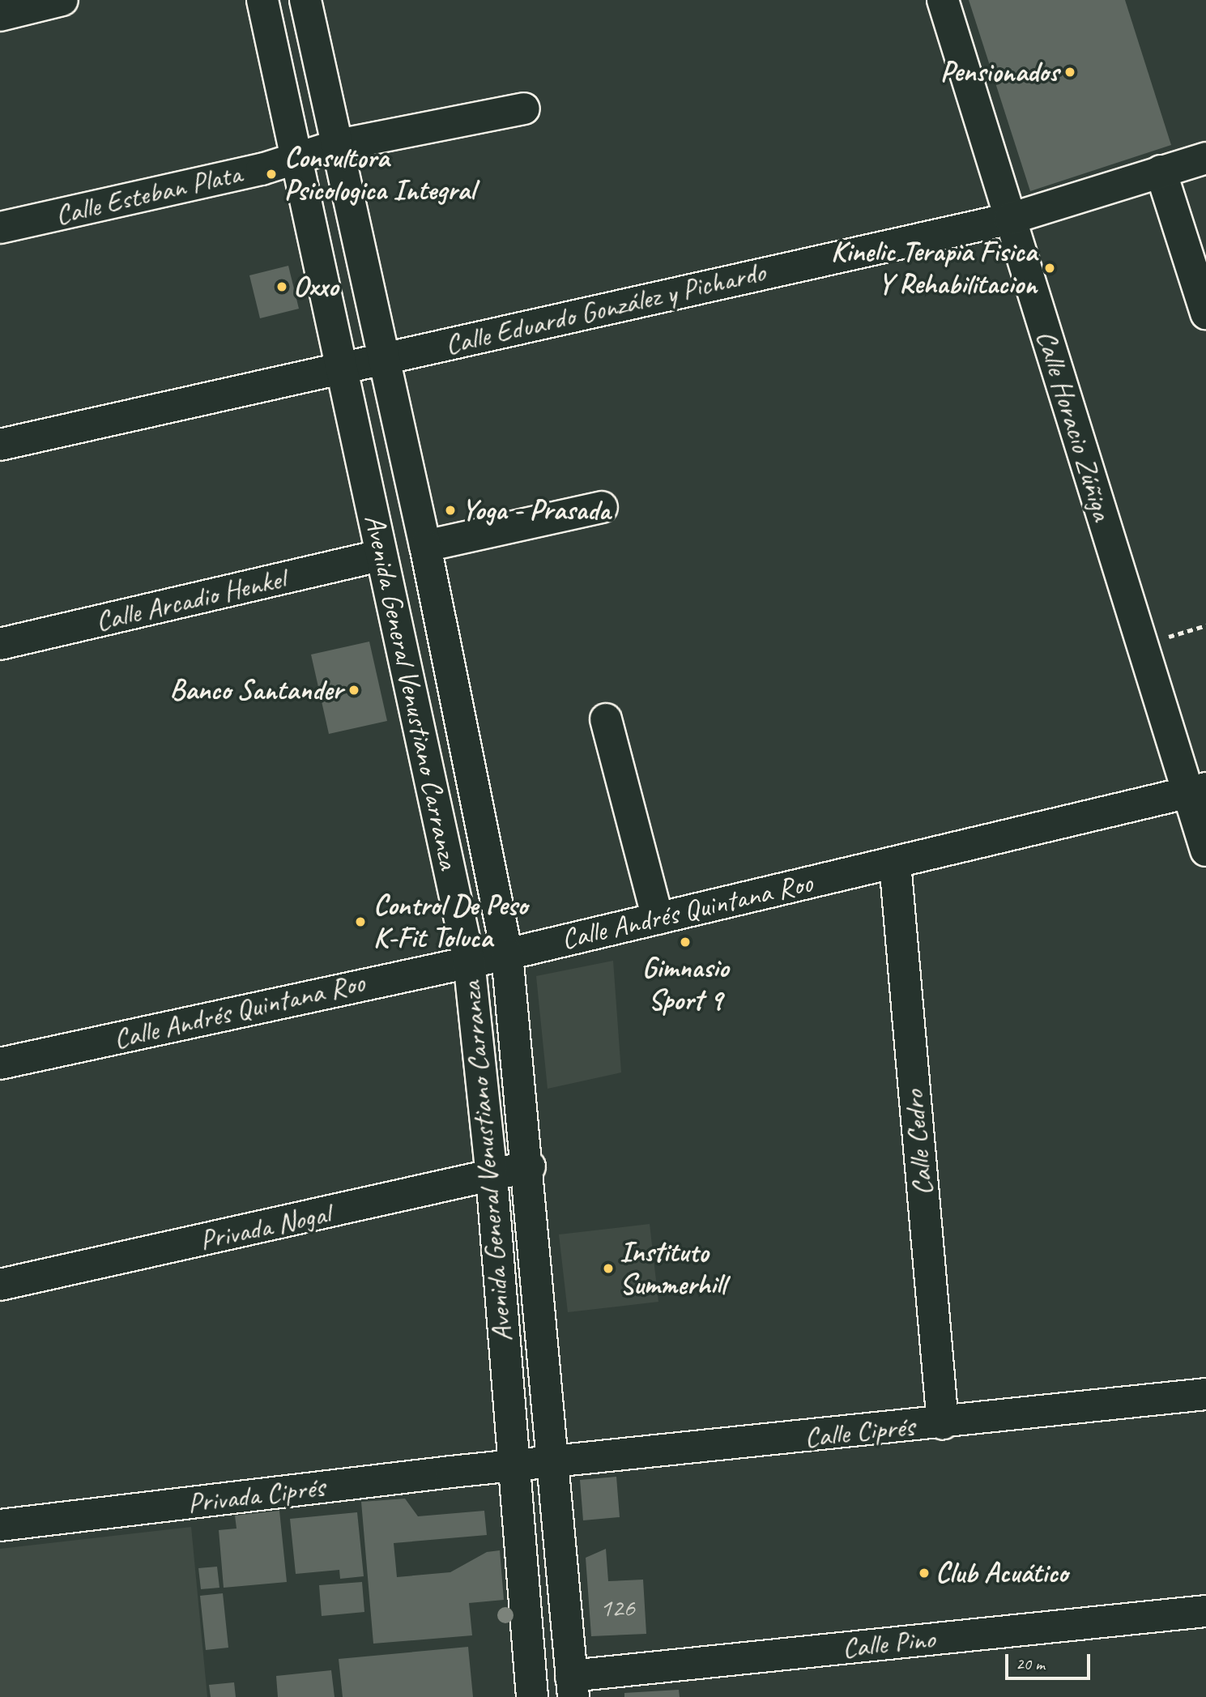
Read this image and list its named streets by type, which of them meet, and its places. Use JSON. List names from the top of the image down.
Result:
{
  "streets": {
    "street": [
      "Calle Esteban Plata",
      "Calle Eduardo González y Pichardo",
      "Calle Horacio Zúñiga",
      "Calle Arcadio Henkel",
      "Avenida General Venustiano Carranza",
      "Calle Andrés Quintana Roo",
      "Calle Cedro",
      "Privada Nogal",
      "Calle Ciprés",
      "Privada Ciprés",
      "Calle Pino"
    ]
  },
  "crossings": [
    ["Calle Esteban Plata", "Avenida General Venustiano Carranza"],
    ["Calle Eduardo González y Pichardo", "Calle Horacio Zúñiga"],
    ["Calle Eduardo González y Pichardo", "Avenida General Venustiano Carranza"],
    ["Calle Horacio Zúñiga", "Calle Andrés Quintana Roo"],
    ["Calle Arcadio Henkel", "Avenida General Venustiano Carranza"],
    ["Avenida General Venustiano Carranza", "Calle Andrés Quintana Roo"],
    ["Avenida General Venustiano Carranza", "Privada Nogal"],
    ["Avenida General Venustiano Carranza", "Calle Ciprés"],
    ["Avenida General Venustiano Carranza", "Privada Ciprés"],
    ["Avenida General Venustiano Carranza", "Calle Pino"],
    ["Calle Andrés Quintana Roo", "Calle Cedro"],
    ["Calle Cedro", "Calle Ciprés"],
    ["Calle Ciprés", "Privada Ciprés"]
  ],
  "places": [
    "Pensionados",
    "Consultora Psicologica Integral",
    "Kinelic Terapia Fisica Y Rehabilitacion",
    "Oxxo",
    "Yoga - Prasada",
    "Banco Santander",
    "Control De Peso K-Fit Toluca",
    "Gimnasio Sport 9",
    "Instituto Summerhill",
    "Club Acuático"
  ],
  "house_numbers": ["126"],
  "scale_bar": "20 m"
}
